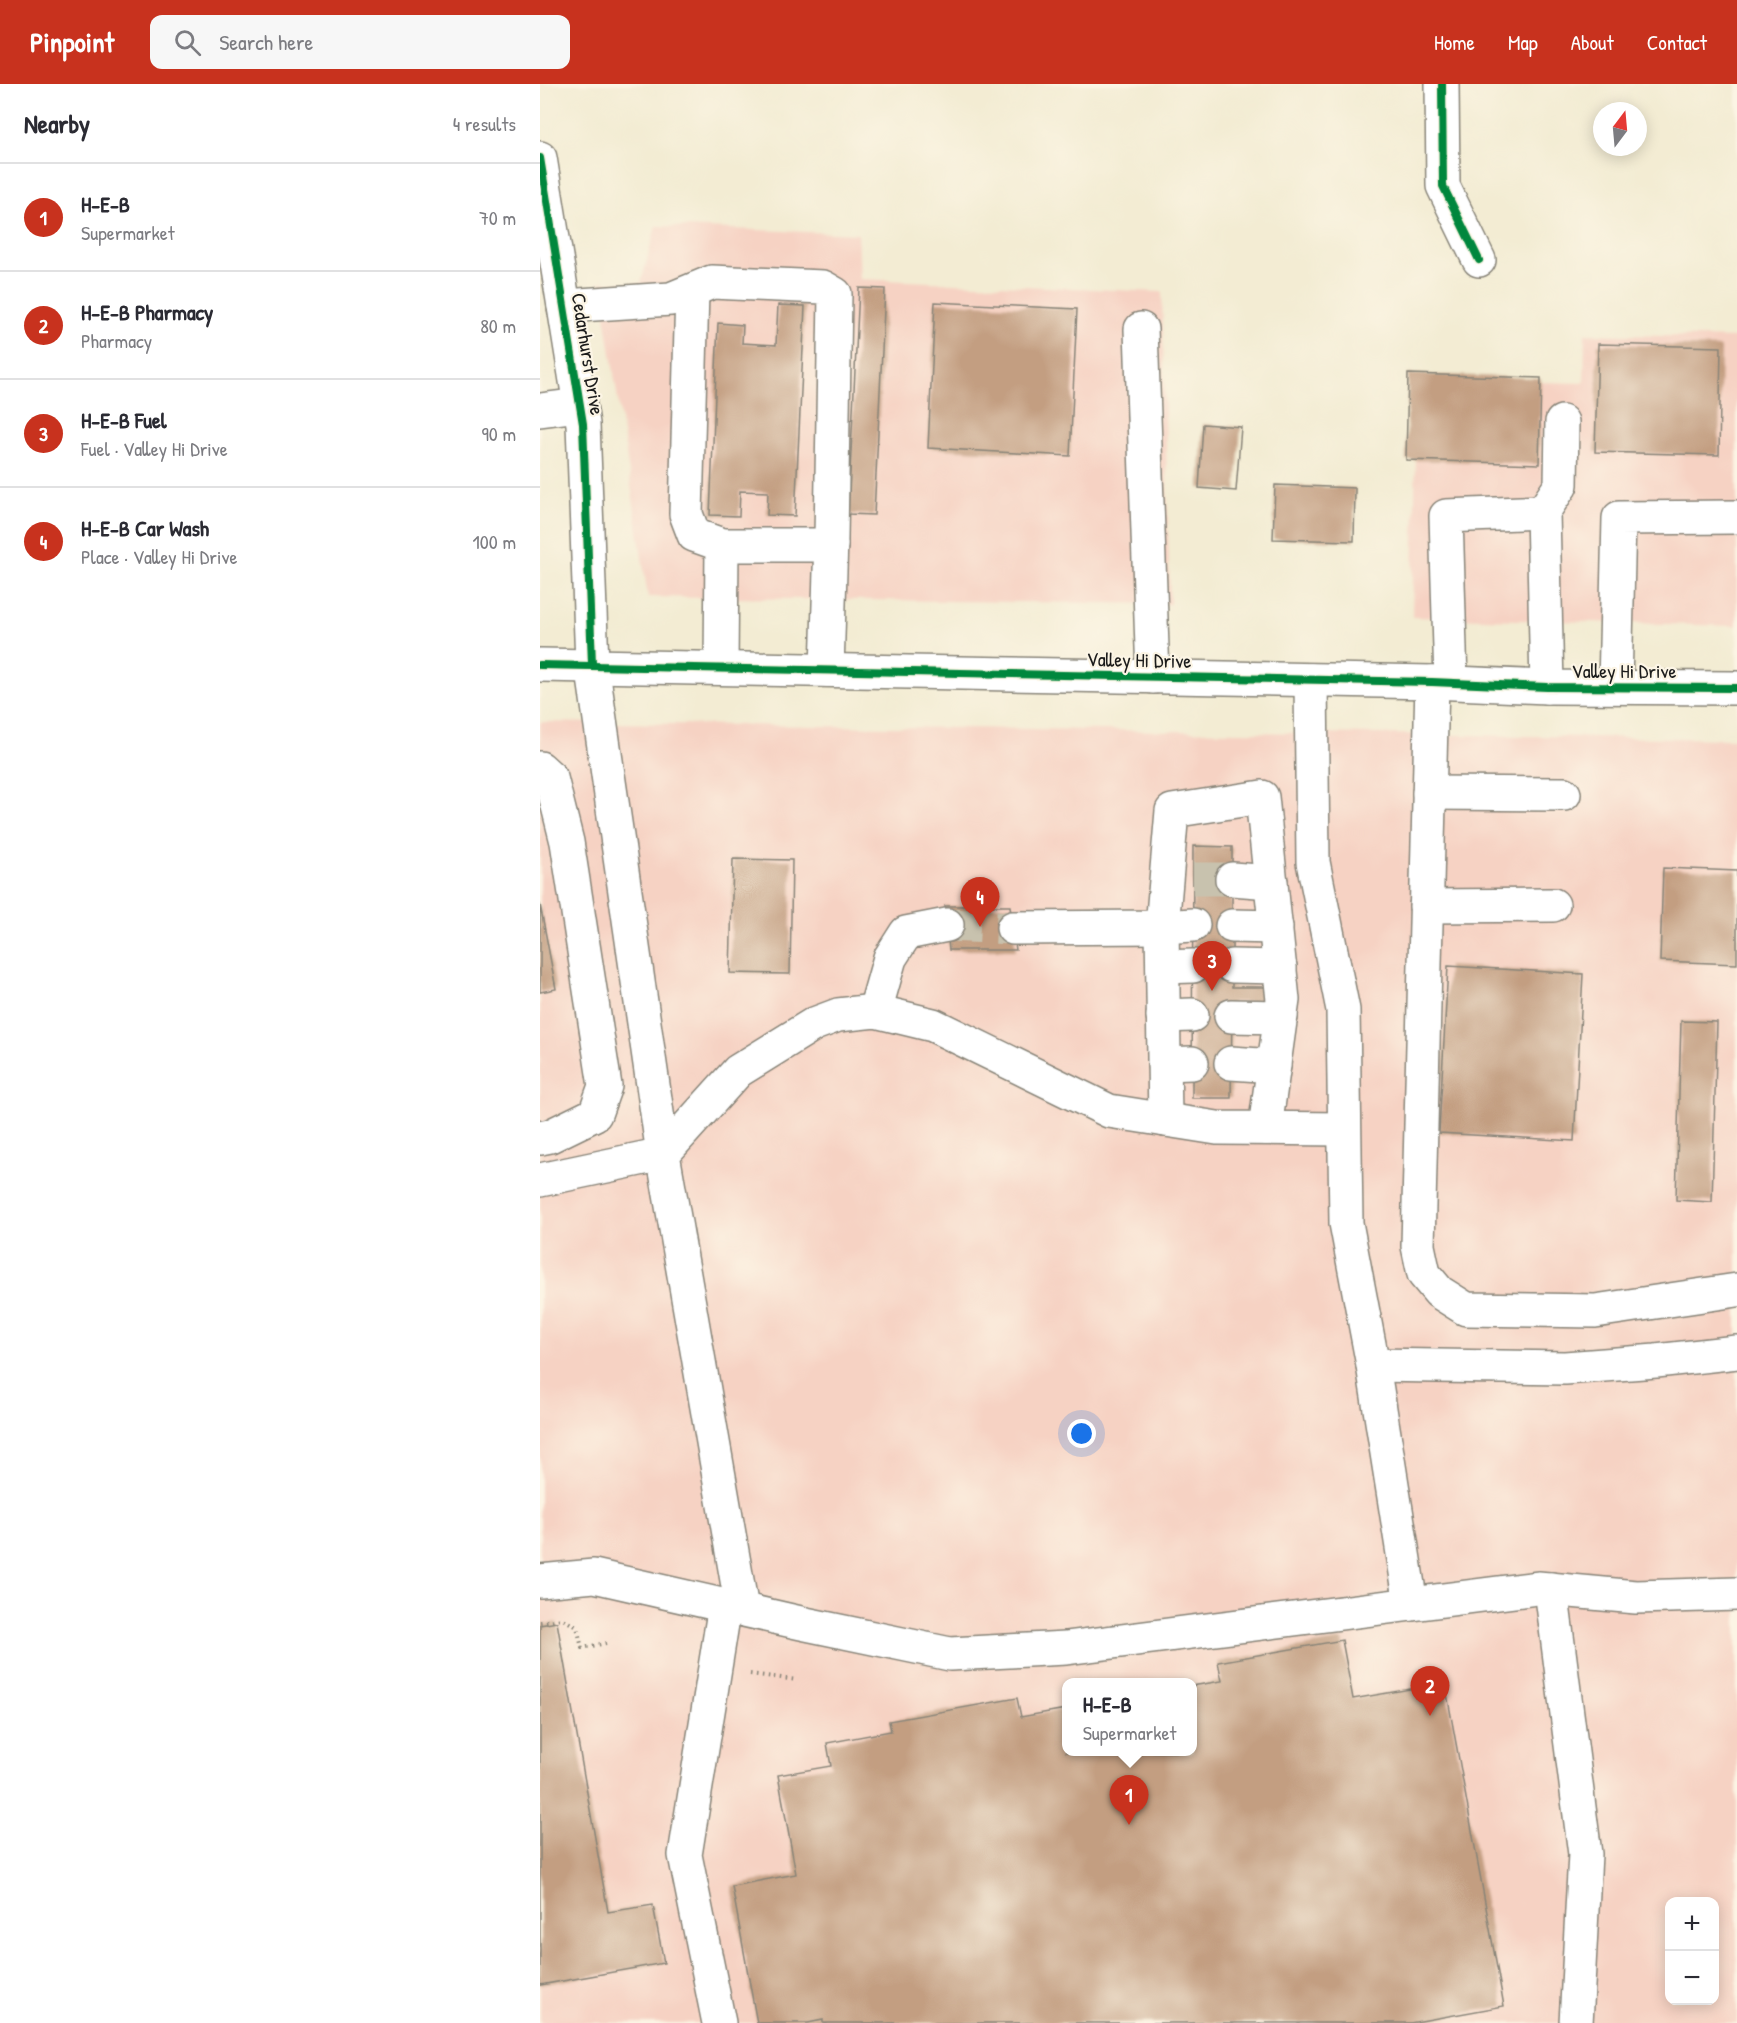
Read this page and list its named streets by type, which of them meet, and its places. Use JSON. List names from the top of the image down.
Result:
{
  "streets": {
    "street": ["Cedarhurst Drive", "Valley Hi Drive"]
  },
  "crossings": [
    ["Cedarhurst Drive", "Valley Hi Drive"]
  ],
  "north": "top",
  "page": {
    "header": "Pinpoint",
    "search": "Search here",
    "nav": [
      "Home",
      "Map",
      "About",
      "Contact"
    ],
    "heading": ["Nearby", "4 results"],
    "list": [
      {
        "mark": "1",
        "name": "H-E-B",
        "note": "Supermarket",
        "value": "70 m"
      },
      {
        "mark": "2",
        "name": "H-E-B Pharmacy",
        "note": "Pharmacy",
        "value": "80 m"
      },
      {
        "mark": "3",
        "name": "H-E-B Fuel",
        "note": "Fuel · Valley Hi Drive",
        "value": "90 m"
      },
      {
        "mark": "4",
        "name": "H-E-B Car Wash",
        "note": "Place · Valley Hi Drive",
        "value": "100 m"
      }
    ],
    "pins": [
      "4",
      "3",
      "2",
      "1"
    ],
    "popup": ["H-E-B", "Supermarket"],
    "map_buttons": ["+", "−"]
  }
}
